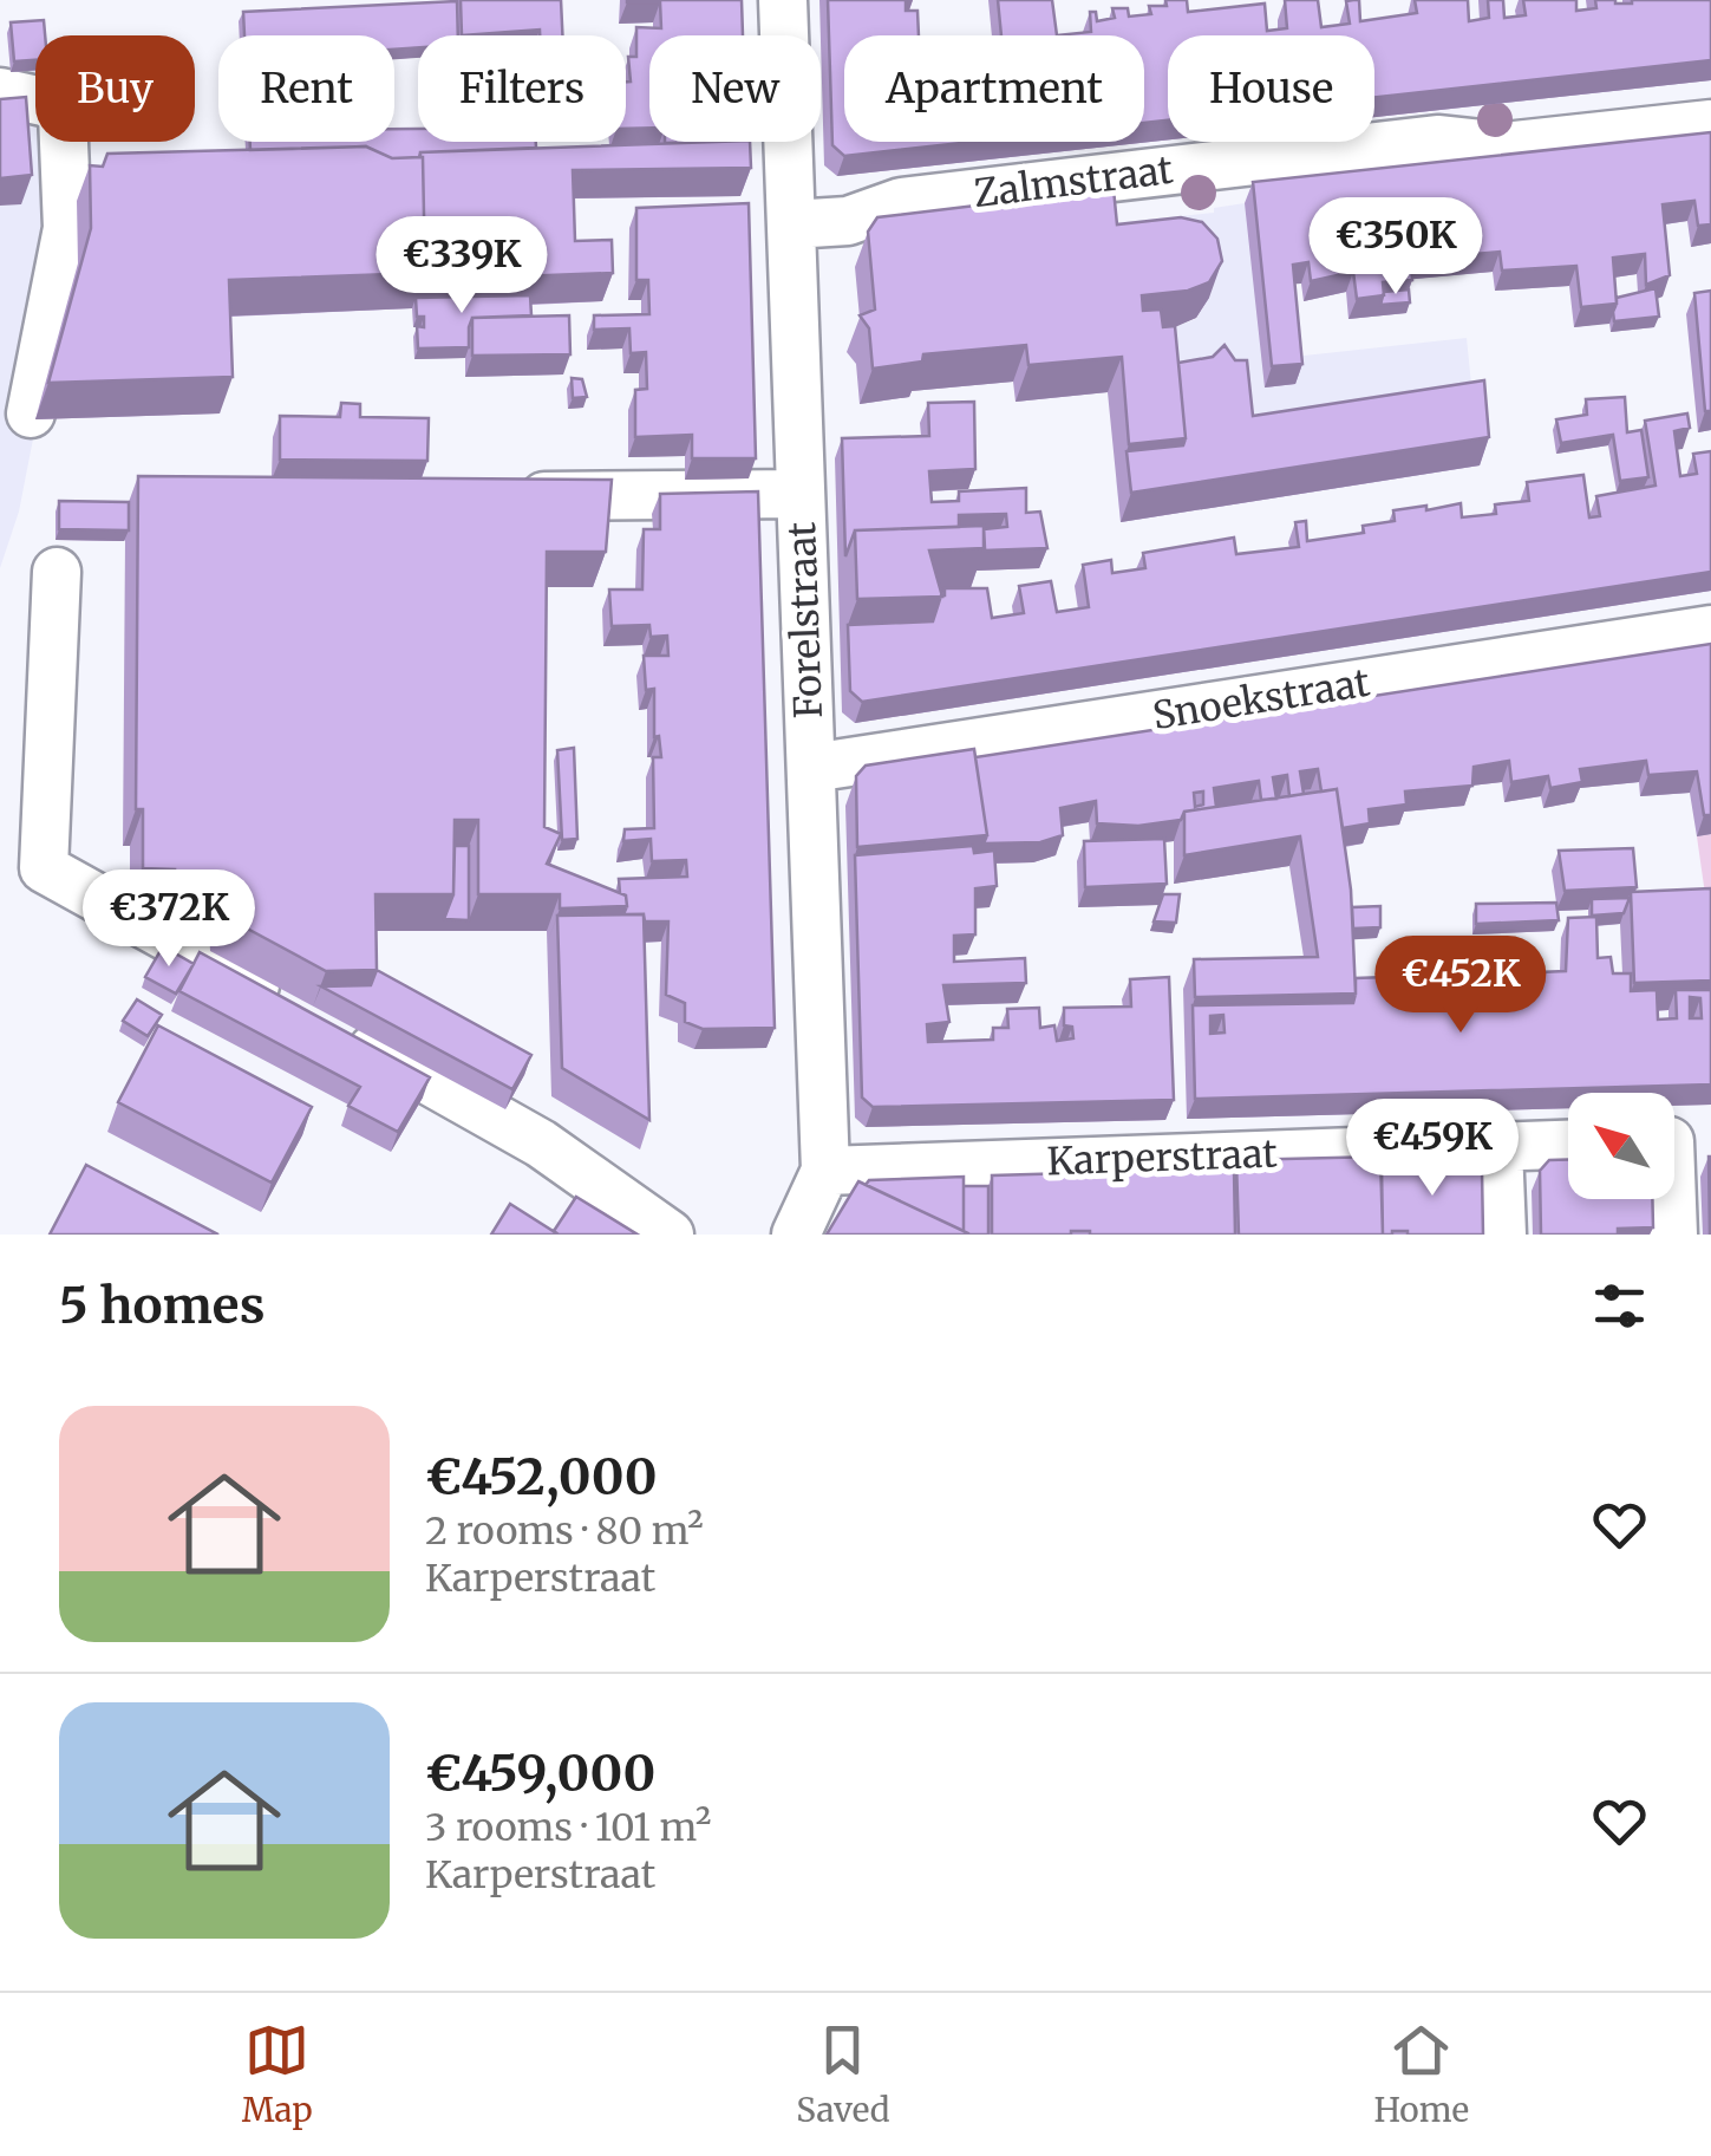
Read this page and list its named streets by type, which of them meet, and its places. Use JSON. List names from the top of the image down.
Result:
{
  "streets": {
    "street": [
      "Zalmstraat",
      "Forelstraat",
      "Snoekstraat",
      "Karperstraat"
    ]
  },
  "crossings": [
    ["Zalmstraat", "Forelstraat"],
    ["Forelstraat", "Snoekstraat"],
    ["Forelstraat", "Karperstraat"]
  ],
  "north": "top left",
  "page": {
    "chip": [
      "Buy",
      "Rent",
      "Filters",
      "New",
      "Apartment",
      "House"
    ],
    "price": [
      "€350K",
      "€339K",
      "€372K",
      "€452K",
      "€459K"
    ],
    "heading": "5 homes",
    "list": [
      {
        "name": "€452,000",
        "note": "2 rooms · 80 m² · Karperstraat"
      },
      {
        "name": "€459,000",
        "note": "3 rooms · 101 m² · Karperstraat"
      }
    ],
    "tabs": ["Map", "Saved", "Home"]
  }
}
